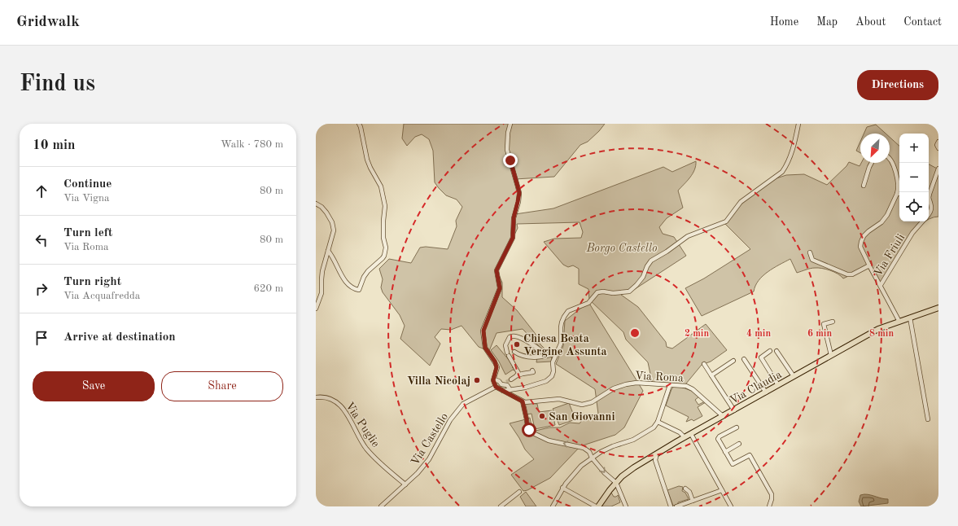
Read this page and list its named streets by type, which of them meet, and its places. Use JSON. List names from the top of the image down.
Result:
{
  "streets": {
    "main road": ["Via Claudia"],
    "street": [
      "Via Friuli",
      "Via Roma",
      "Via Puglie",
      "Via Castello"
    ]
  },
  "crossings": [
    ["Via Friuli", "Via Claudia"],
    ["Via Roma", "Via Claudia"],
    ["Via Roma", "Via Castello"],
    ["Via Puglie", "Via Castello"]
  ],
  "parks": ["Borgo Castello"],
  "places": ["Chiesa Beata Vergine Assunta", "Villa Nicolaj", "San Giovanni"],
  "north": "bottom left",
  "page": {
    "header": "Gridwalk",
    "nav": [
      "Home",
      "Map",
      "About",
      "Contact"
    ],
    "buttons": [
      "Directions",
      ["Save", "Share"]
    ],
    "title": "Find us",
    "heading": ["10 min", "Walk · 780 m"],
    "map_buttons": ["+", "−"],
    "list": [
      ["Continue", "Via Vigna", "80 m"],
      ["Turn left", "Via Roma", "80 m"],
      ["Turn right", "Via Acquafredda", "620 m"],
      "Arrive at destination"
    ]
  },
  "rings": [
    "2 min",
    "4 min",
    "6 min",
    "8 min"
  ]
}
